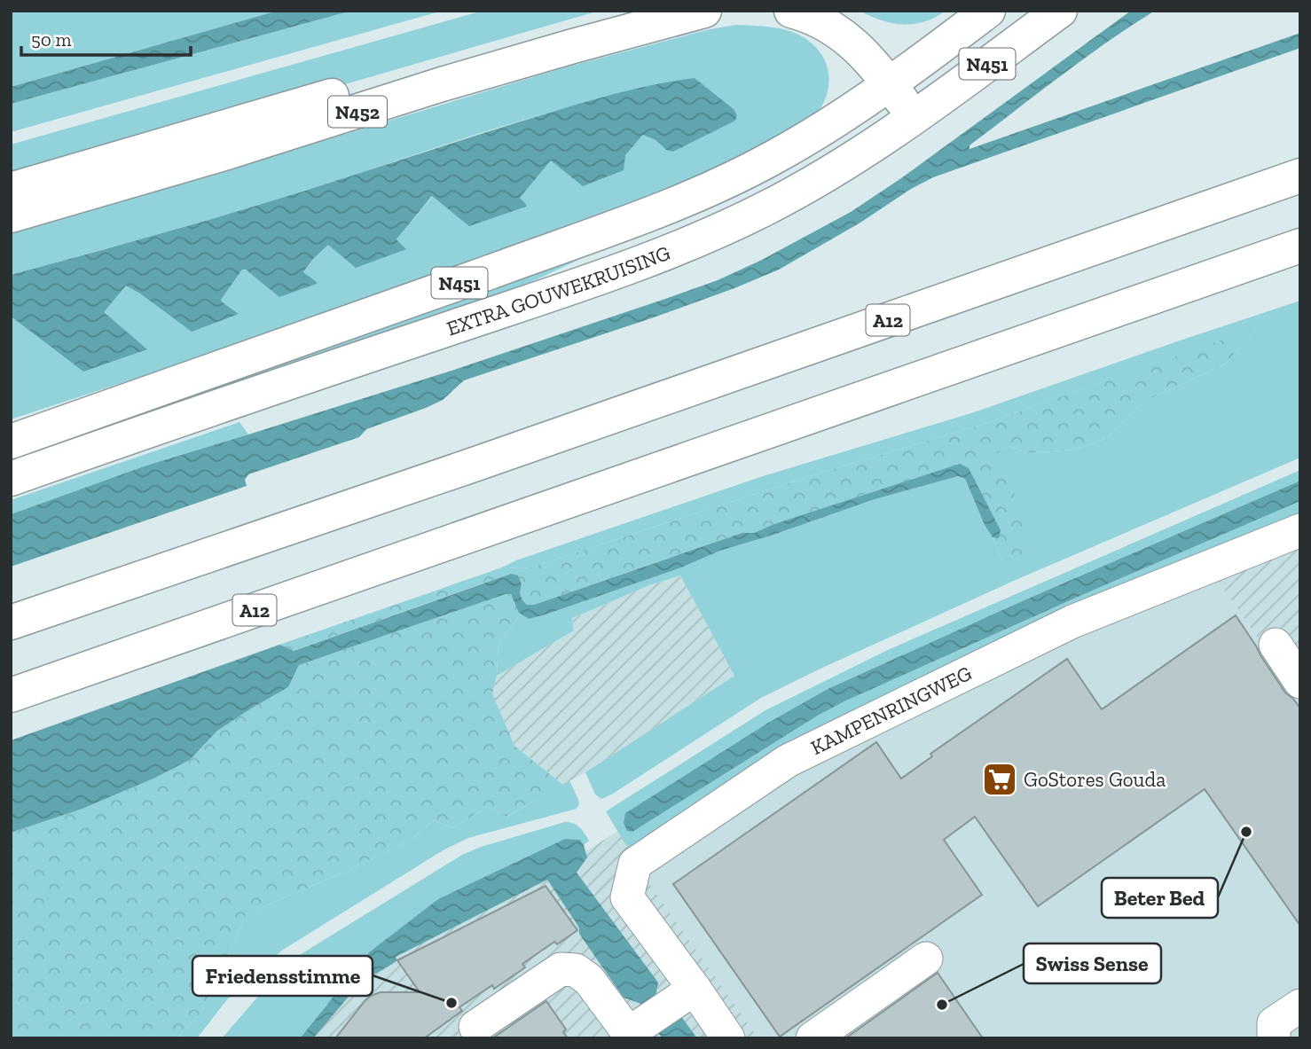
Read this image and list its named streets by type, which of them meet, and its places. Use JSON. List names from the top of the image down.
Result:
{
  "streets": {
    "main road": [
      "N451",
      "N452",
      "EXTRA GOUWEKRUISING",
      "A12"
    ],
    "street": ["KAMPENRINGWEG"]
  },
  "places": {
    "supermarket": ["GoStores Gouda"],
    "other": ["Beter Bed", "Friedensstimme", "Swiss Sense"]
  },
  "scale_bar": "50 m"
}
